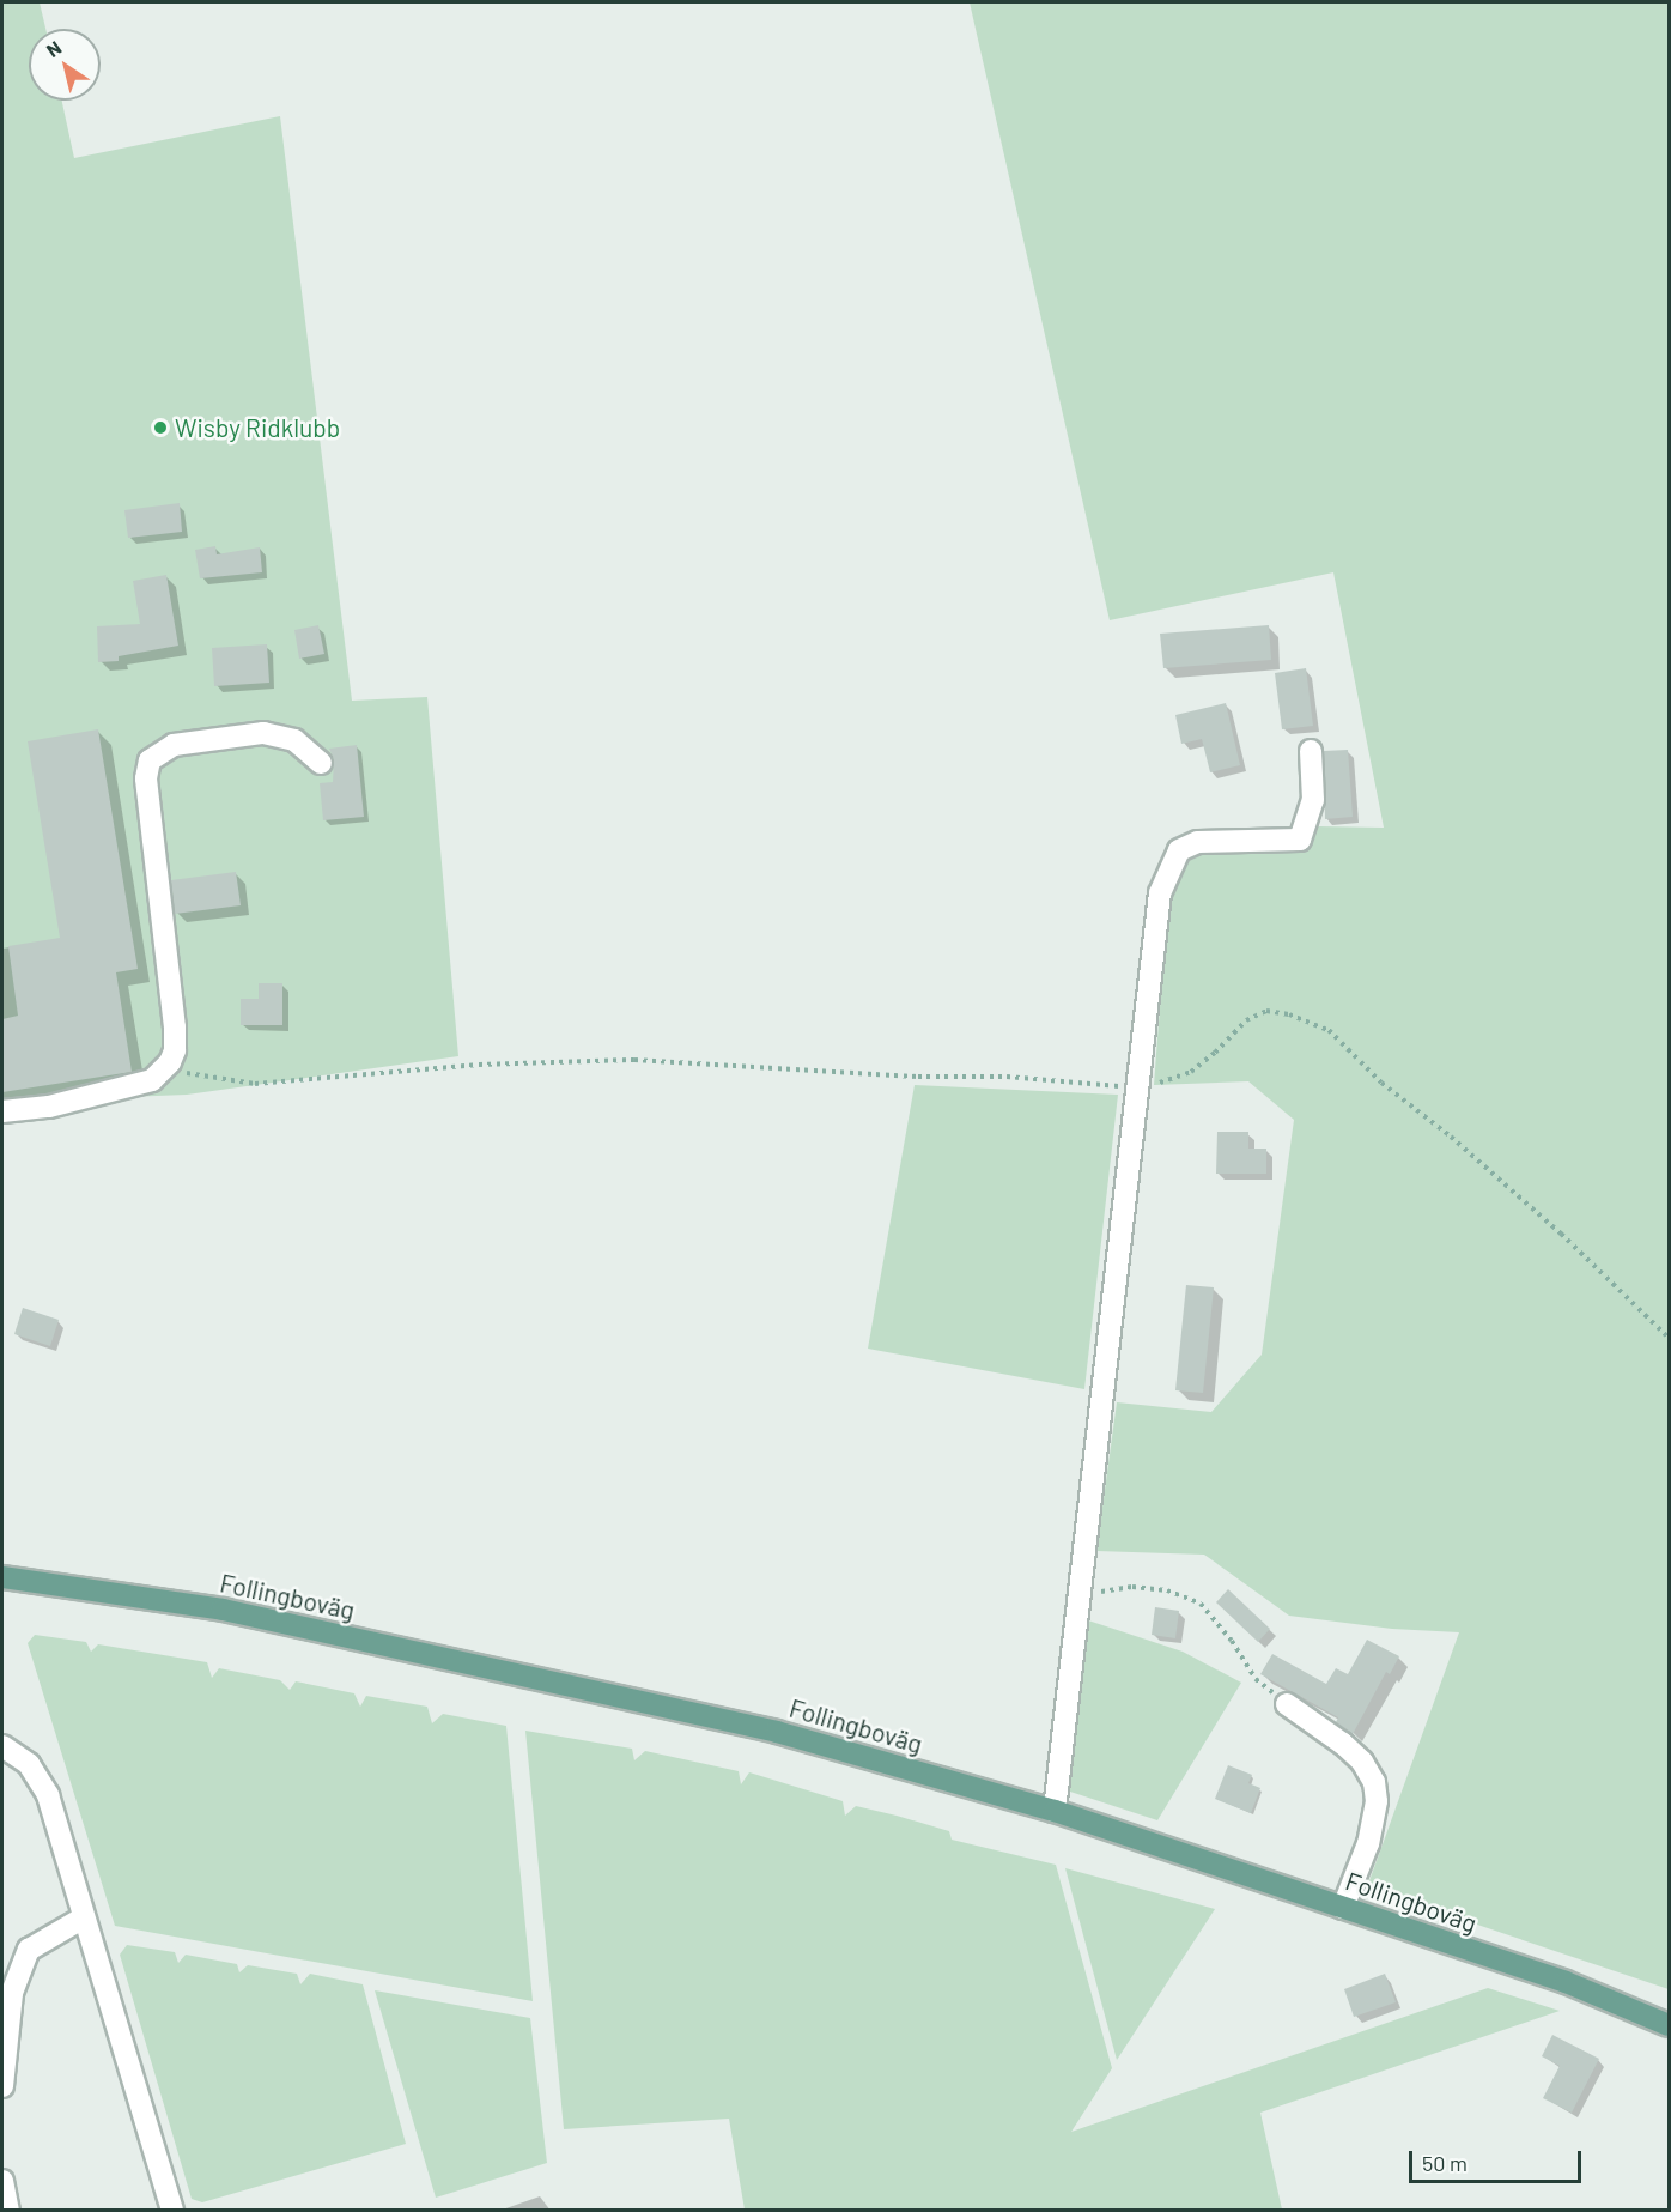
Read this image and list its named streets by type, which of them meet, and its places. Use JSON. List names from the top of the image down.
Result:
{
  "streets": {
    "main road": ["Follingboväg"]
  },
  "places": ["Wisby Ridklubb"],
  "scale_bar": "50 m",
  "north": "top left"
}
